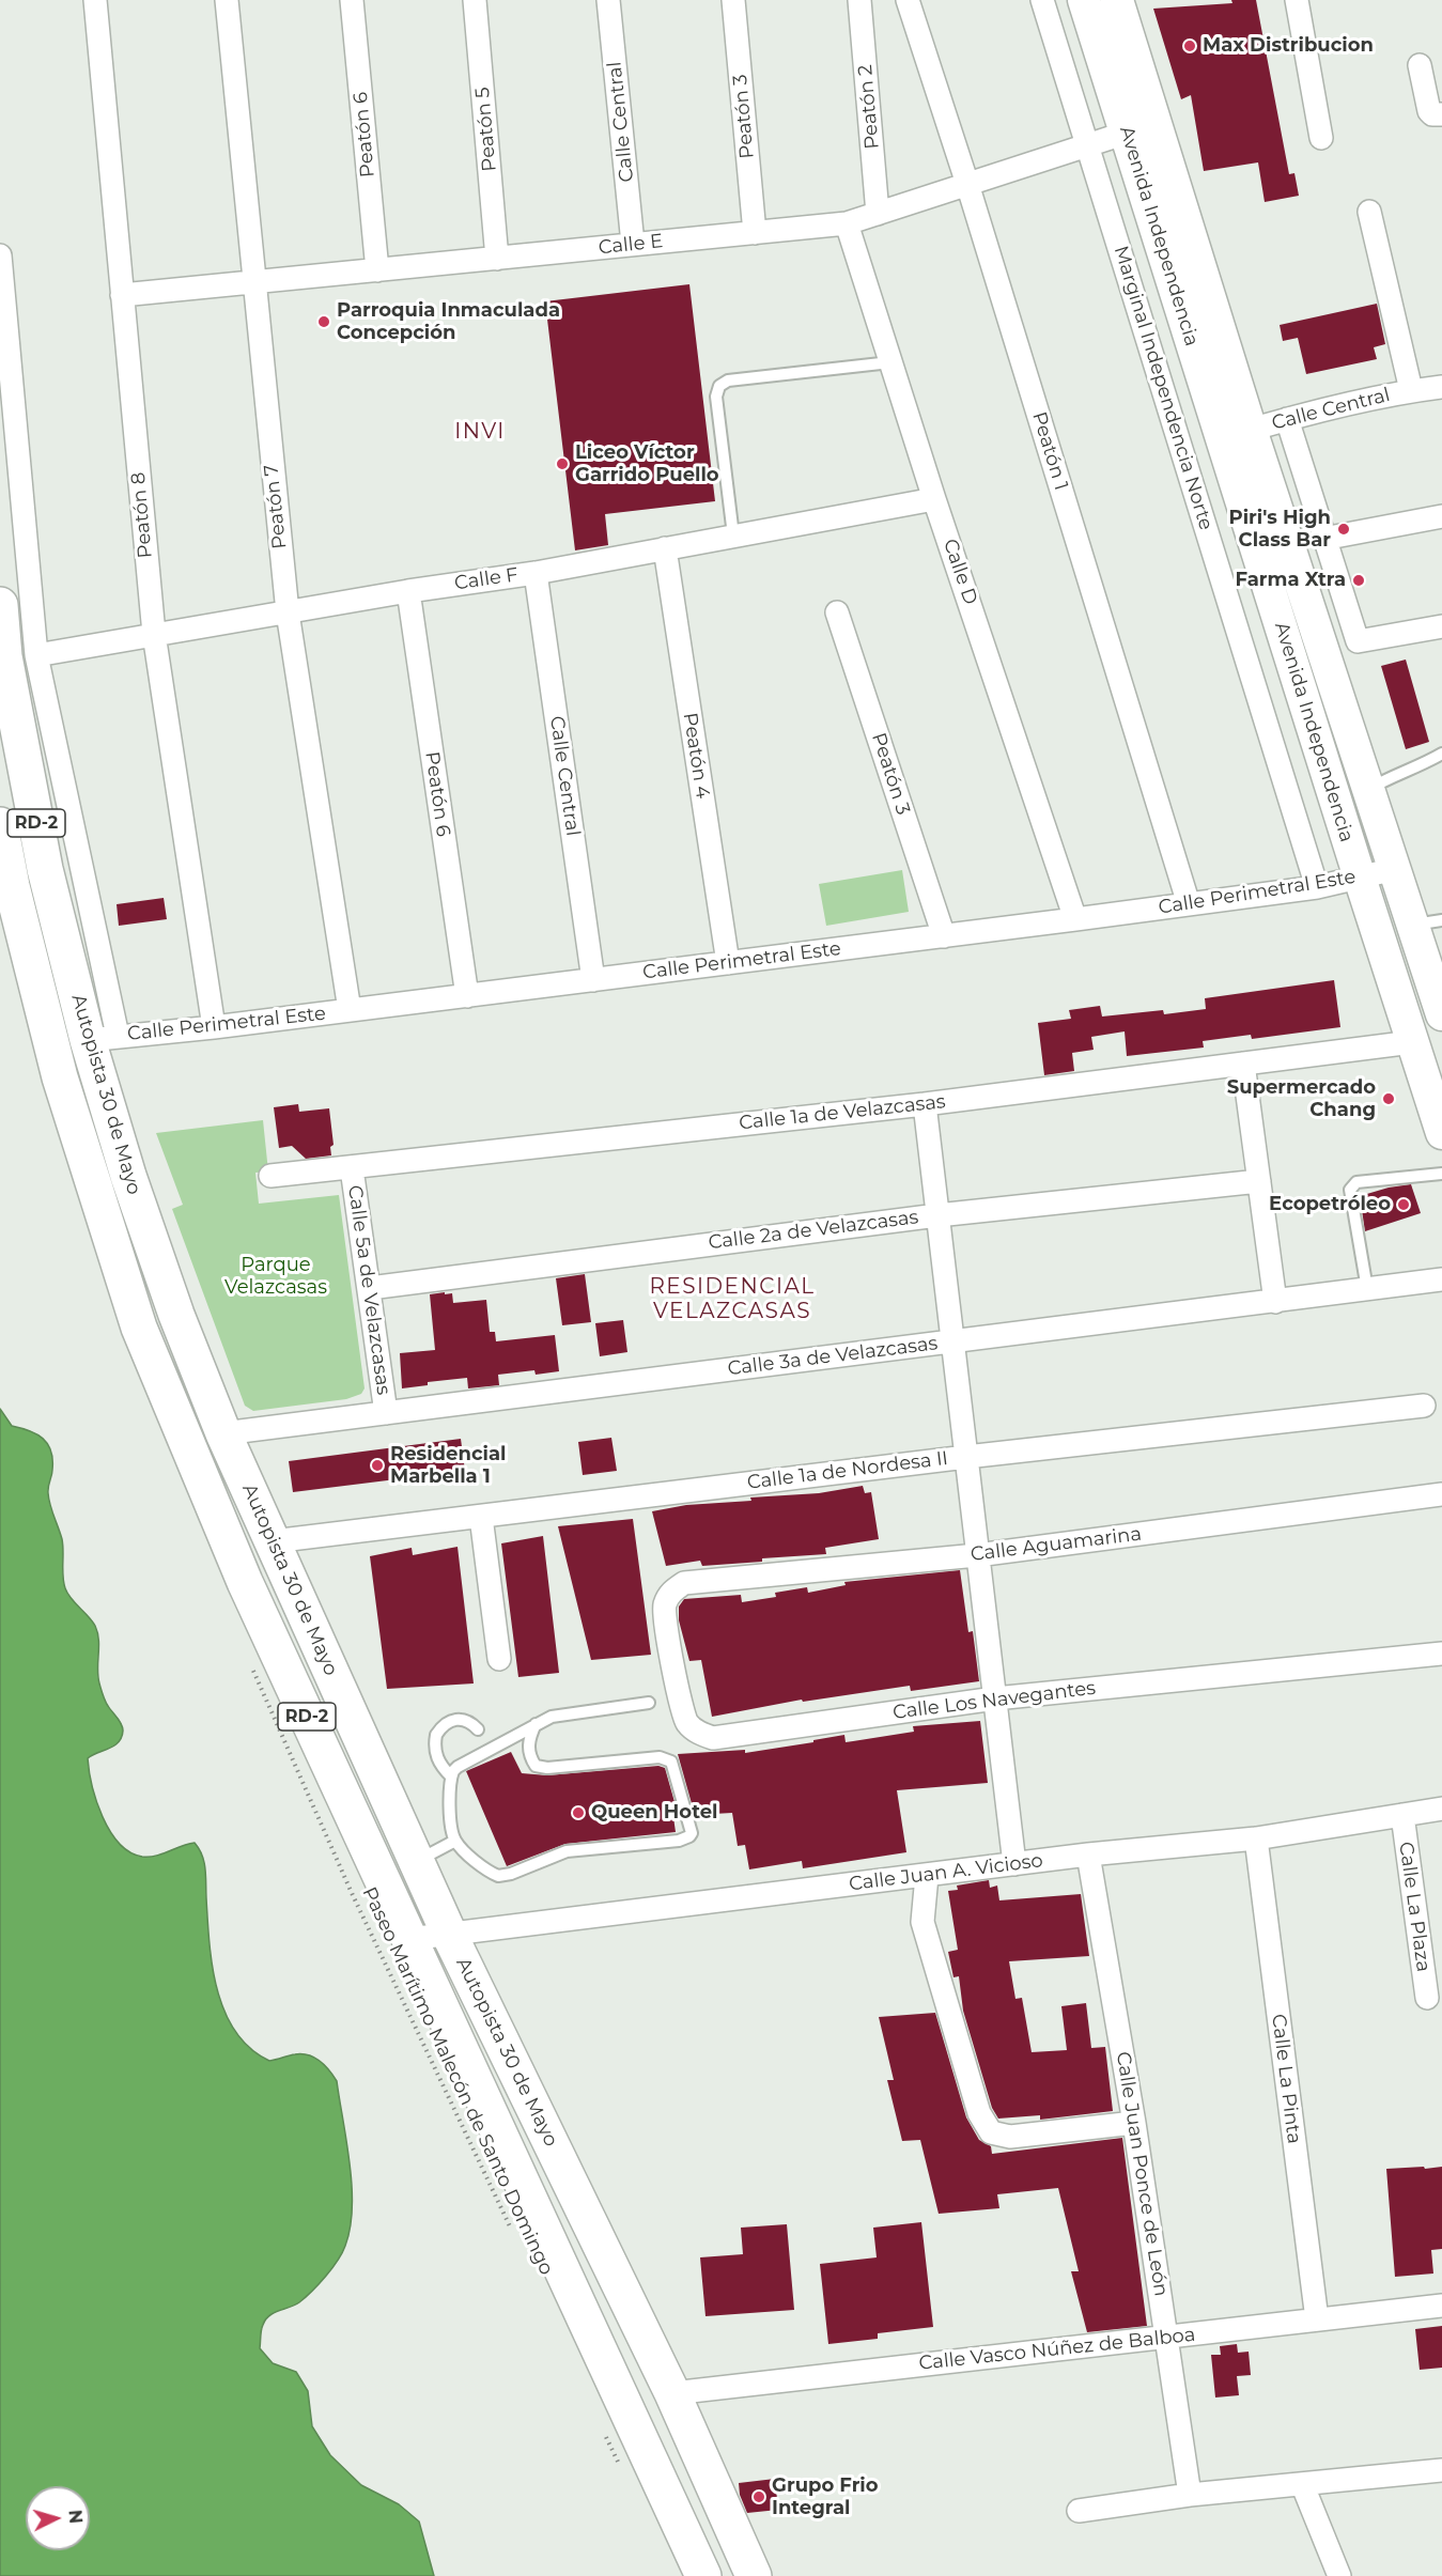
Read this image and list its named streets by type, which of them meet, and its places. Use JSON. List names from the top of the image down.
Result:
{
  "streets": {
    "highway": ["RD-2", "Autopista 30 de Mayo"],
    "main road": ["Avenida Independencia"],
    "street": [
      "Peatón 2",
      "Peatón 3",
      "Calle Central",
      "Peatón 5",
      "Peatón 6",
      "Calle E",
      "Marginal Independencia Norte",
      "Peatón 1",
      "Peatón 7",
      "Peatón 8",
      "Calle D",
      "Calle F",
      "Peatón 4",
      "Calle Perimetral Este",
      "Calle 1a de Velazcasas",
      "Calle 2a de Velazcasas",
      "Calle 5a de Velazcasas",
      "Calle 3a de Velazcasas",
      "Calle 1a de Nordesa II",
      "Calle Aguamarina",
      "Calle Los Navegantes",
      "Calle Juan A. Vicioso",
      "Calle La Plaza",
      "Calle La Pinta",
      "Calle Juan Ponce de León",
      "Calle Vasco Núñez de Balboa"
    ],
    "path": ["Paseo Marítimo Malecón de Santo Domingo"]
  },
  "crossings": [
    ["Peatón 2", "Calle E"],
    ["Peatón 3", "Calle E"],
    ["Peatón 3", "Calle Perimetral Este"],
    ["Calle Central", "Avenida Independencia"],
    ["Calle Central", "Calle E"],
    ["Calle Central", "Calle F"],
    ["Calle Central", "Calle Perimetral Este"],
    ["Peatón 5", "Calle E"],
    ["Peatón 6", "Calle E"],
    ["Peatón 6", "Calle F"],
    ["Peatón 6", "Calle Perimetral Este"],
    ["Avenida Independencia", "Calle E"],
    ["Avenida Independencia", "Calle Perimetral Este"],
    ["Avenida Independencia", "Calle 1a de Velazcasas"],
    ["Calle E", "Marginal Independencia Norte"],
    ["Calle E", "Peatón 1"],
    ["Calle E", "Peatón 7"],
    ["Calle E", "Peatón 8"],
    ["Calle E", "Calle D"],
    ["Marginal Independencia Norte", "Calle Perimetral Este"],
    ["Peatón 1", "Calle Perimetral Este"],
    ["Peatón 7", "Calle F"],
    ["Peatón 7", "Calle Perimetral Este"],
    ["Peatón 8", "Calle F"],
    ["Peatón 8", "Calle Perimetral Este"],
    ["Calle D", "Calle F"],
    ["Calle D", "Calle Perimetral Este"],
    ["Calle F", "Peatón 4"],
    ["Peatón 4", "Calle Perimetral Este"],
    ["Calle Perimetral Este", "Autopista 30 de Mayo"],
    ["Autopista 30 de Mayo", "Calle 3a de Velazcasas"],
    ["Autopista 30 de Mayo", "Calle 1a de Nordesa II"],
    ["Autopista 30 de Mayo", "Calle Juan A. Vicioso"],
    ["Autopista 30 de Mayo", "Calle Vasco Núñez de Balboa"],
    ["Calle 1a de Velazcasas", "Calle 5a de Velazcasas"],
    ["Calle 2a de Velazcasas", "Calle 5a de Velazcasas"],
    ["Calle 5a de Velazcasas", "Calle 3a de Velazcasas"],
    ["Calle Aguamarina", "Calle Los Navegantes"],
    ["Calle Juan A. Vicioso", "Calle La Plaza"],
    ["Calle Juan A. Vicioso", "Calle La Pinta"],
    ["Calle Juan A. Vicioso", "Calle Juan Ponce de León"],
    ["Calle La Pinta", "Calle Vasco Núñez de Balboa"],
    ["Calle Juan Ponce de León", "Calle Vasco Núñez de Balboa"]
  ],
  "districts": ["INVI", "RESIDENCIAL VELAZCASAS"],
  "parks": ["Parque Velazcasas"],
  "places": [
    "Max Distribucion",
    "Parroquia Inmaculada Concepción",
    "Liceo Víctor Garrido Puello",
    "Piri's High Class Bar",
    "Farma Xtra",
    "Supermercado Chang",
    "Ecopetróleo",
    "Residencial Marbella 1",
    "Queen Hotel",
    "Grupo Frio Integral"
  ],
  "north": "right"
}
